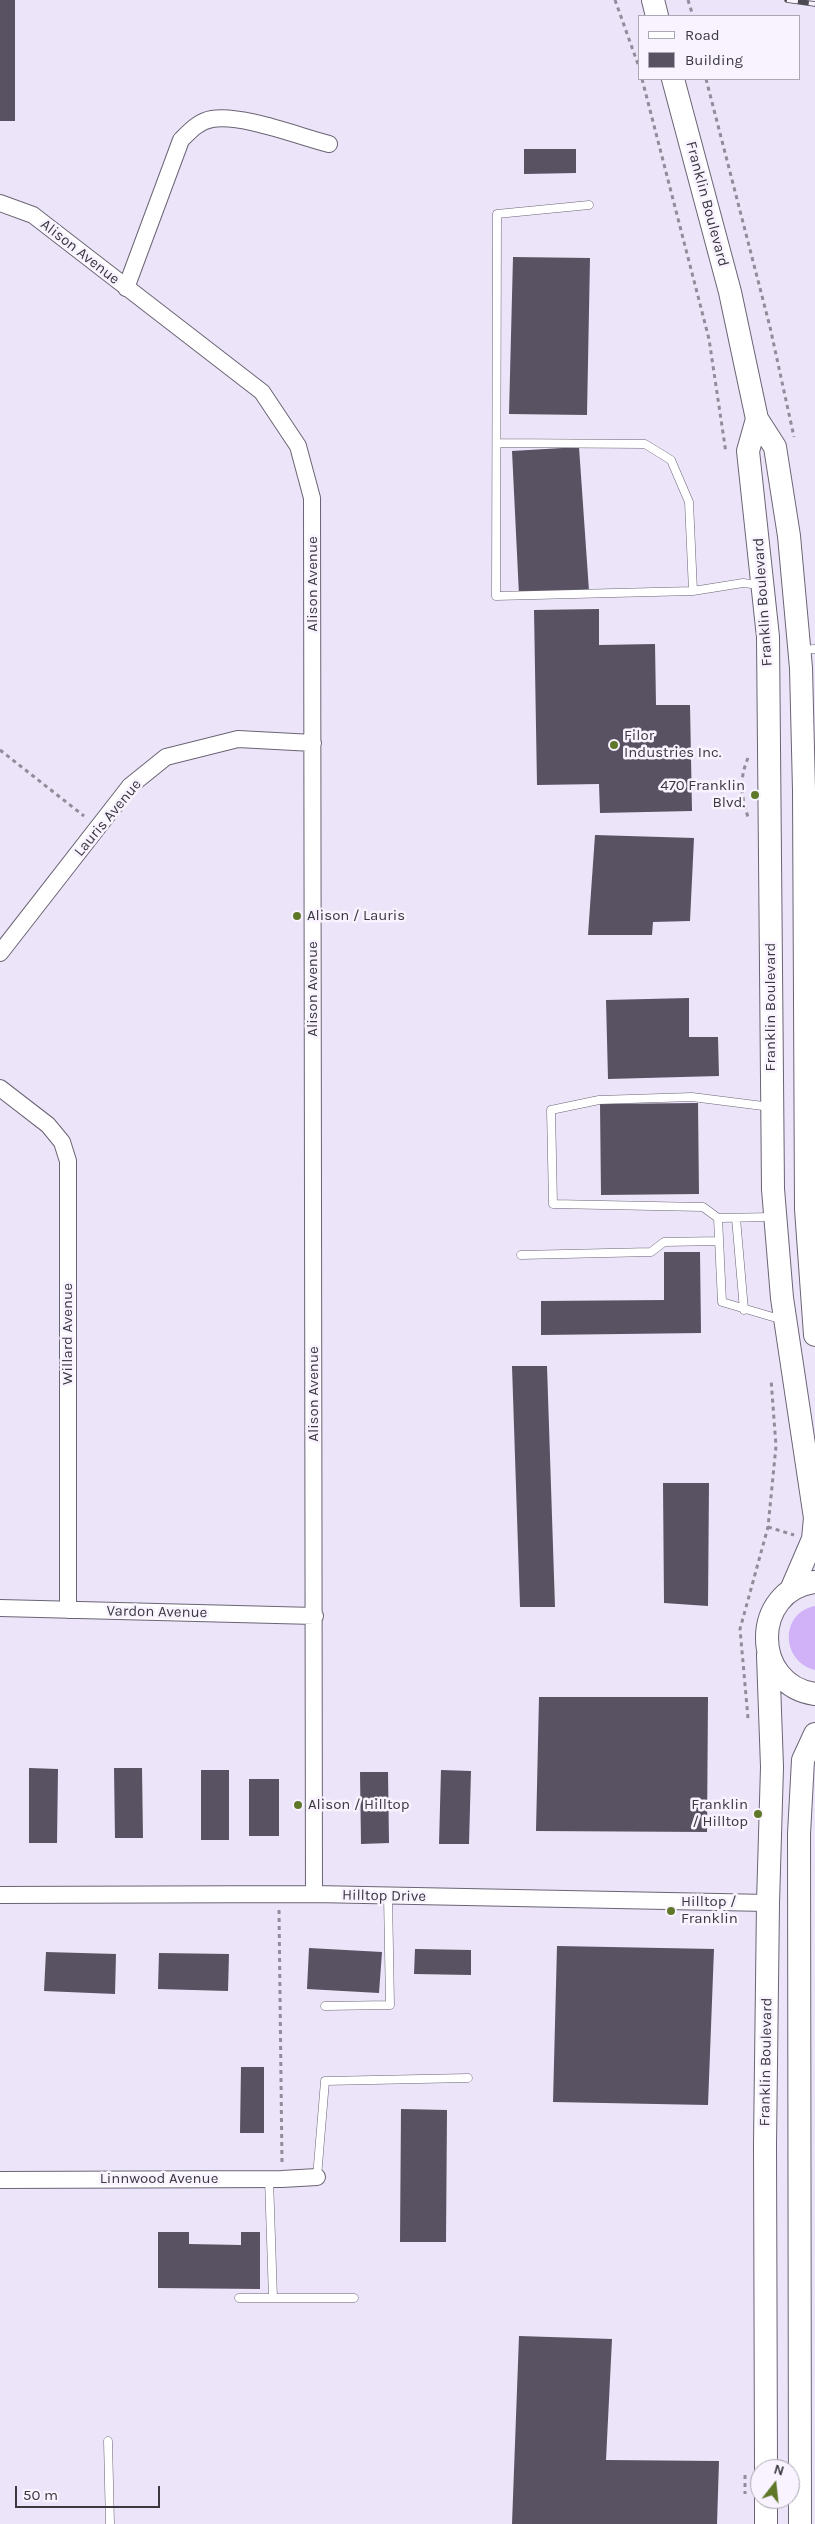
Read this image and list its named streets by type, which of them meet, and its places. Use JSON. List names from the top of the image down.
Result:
{
  "streets": {
    "main road": ["Franklin Boulevard"],
    "street": [
      "Alison Avenue",
      "Lauris Avenue",
      "Willard Avenue",
      "Vardon Avenue",
      "Hilltop Drive",
      "Linnwood Avenue"
    ]
  },
  "crossings": [
    ["Franklin Boulevard", "Hilltop Drive"],
    ["Alison Avenue", "Lauris Avenue"],
    ["Alison Avenue", "Vardon Avenue"],
    ["Alison Avenue", "Hilltop Drive"],
    ["Willard Avenue", "Vardon Avenue"]
  ],
  "places": [
    "Filor Industries Inc.",
    "470 Franklin Blvd.",
    "Alison / Lauris",
    "Alison / Hilltop",
    "Franklin / Hilltop",
    "Hilltop / Franklin"
  ],
  "legend": ["Road", "Building"],
  "scale_bar": "50 m",
  "north": "top"
}
